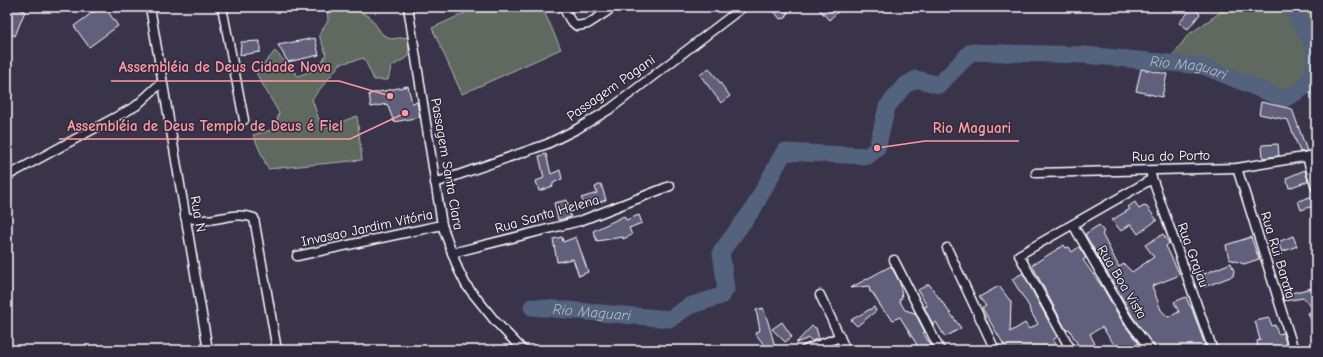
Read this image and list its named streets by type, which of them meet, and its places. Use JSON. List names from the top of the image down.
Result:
{
  "streets": {
    "street": [
      "Passagem Pagani",
      "Rua do Porto",
      "Passagem Santa Clara",
      "Rua N",
      "Rua Santa Helena",
      "Invasao Jardim Vitória",
      "Rua Grajau",
      "Rua Rui Barata",
      "Rua Boa Vista"
    ]
  },
  "crossings": [
    ["Passagem Pagani", "Passagem Santa Clara"],
    ["Rua do Porto", "Rua Grajau"],
    ["Rua do Porto", "Rua Rui Barata"],
    ["Passagem Santa Clara", "Rua Santa Helena"],
    ["Passagem Santa Clara", "Invasao Jardim Vitória"]
  ],
  "water": ["Rio Maguari"],
  "places": ["Assembléia de Deus Cidade Nova", "Assembléia de Deus Templo de Deus é Fiel", "Rio Maguari"]
}
